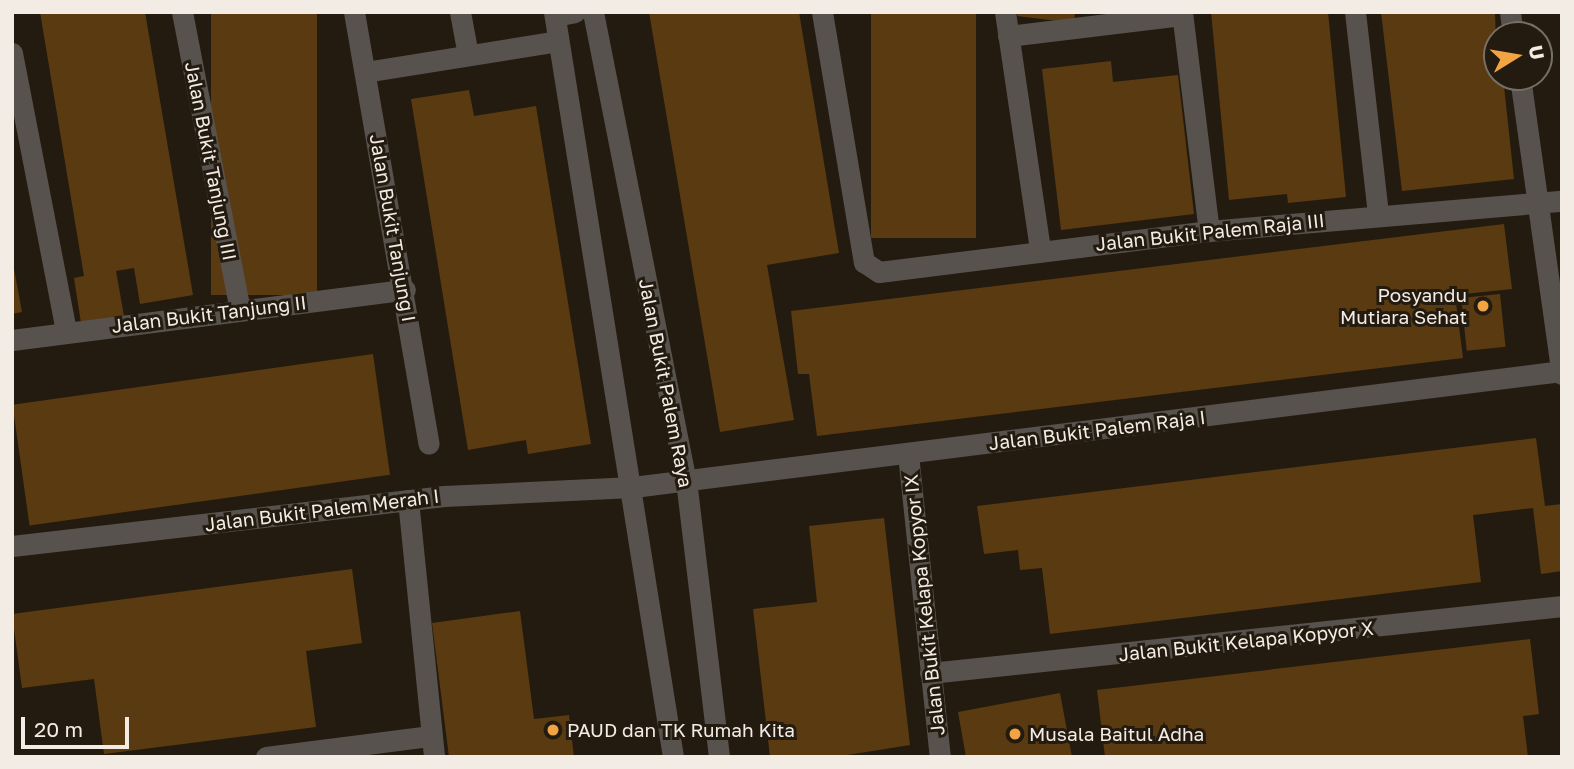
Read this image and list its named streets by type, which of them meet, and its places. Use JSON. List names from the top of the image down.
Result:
{
  "streets": {
    "street": [
      "Jalan Bukit Tanjung III",
      "Jalan Bukit Tanjung I",
      "Jalan Bukit Palem Raja III",
      "Jalan Bukit Tanjung II",
      "Jalan Bukit Palem Raya",
      "Jalan Bukit Palem Raja I",
      "Jalan Bukit Palem Merah I",
      "Jalan Bukit Kelapa Kopyor IX",
      "Jalan Bukit Kelapa Kopyor X"
    ]
  },
  "crossings": [
    ["Jalan Bukit Tanjung III", "Jalan Bukit Tanjung II"],
    ["Jalan Bukit Tanjung I", "Jalan Bukit Tanjung II"],
    ["Jalan Bukit Palem Raya", "Jalan Bukit Palem Raja I"],
    ["Jalan Bukit Palem Raja I", "Jalan Bukit Palem Merah I"],
    ["Jalan Bukit Palem Raja I", "Jalan Bukit Kelapa Kopyor IX"],
    ["Jalan Bukit Kelapa Kopyor IX", "Jalan Bukit Kelapa Kopyor X"]
  ],
  "places": ["Posyandu Mutiara Sehat", "PAUD dan TK Rumah Kita", "Musala Baitul Adha"],
  "scale_bar": "20 m",
  "north": "right"
}
